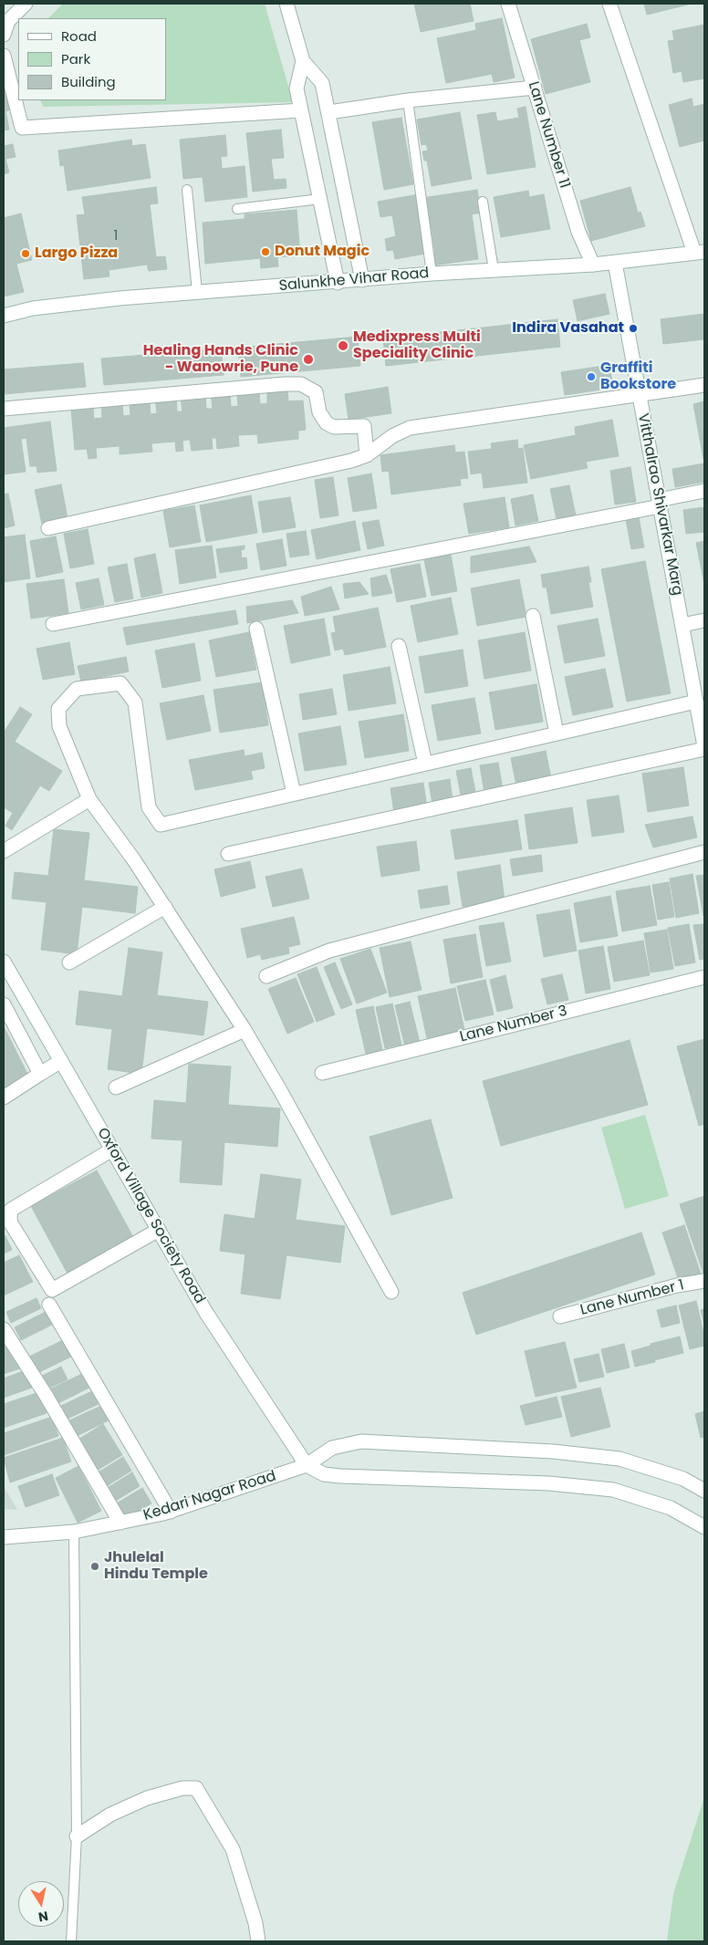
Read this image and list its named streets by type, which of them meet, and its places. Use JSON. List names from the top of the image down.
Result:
{
  "streets": {
    "street": [
      "Lane Number 11",
      "Salunkhe Vihar Road",
      "Vitthalrao Shivarkar Marg",
      "Lane Number 3",
      "Oxford Village Society Road",
      "Lane Number 1",
      "Kedari Nagar Road"
    ]
  },
  "crossings": [
    ["Lane Number 11", "Salunkhe Vihar Road"],
    ["Salunkhe Vihar Road", "Vitthalrao Shivarkar Marg"],
    ["Oxford Village Society Road", "Kedari Nagar Road"]
  ],
  "places": [
    "Donut Magic",
    "Largo Pizza",
    "Indira Vasahat",
    "Medixpress Multi Speciality Clinic",
    "Healing Hands Clinic - Wanowrie, Pune",
    "Graffiti Bookstore",
    "Jhulelal Hindu Temple"
  ],
  "house_numbers": ["1"],
  "legend": ["Road", "Park", "Building"],
  "north": "bottom"
}
